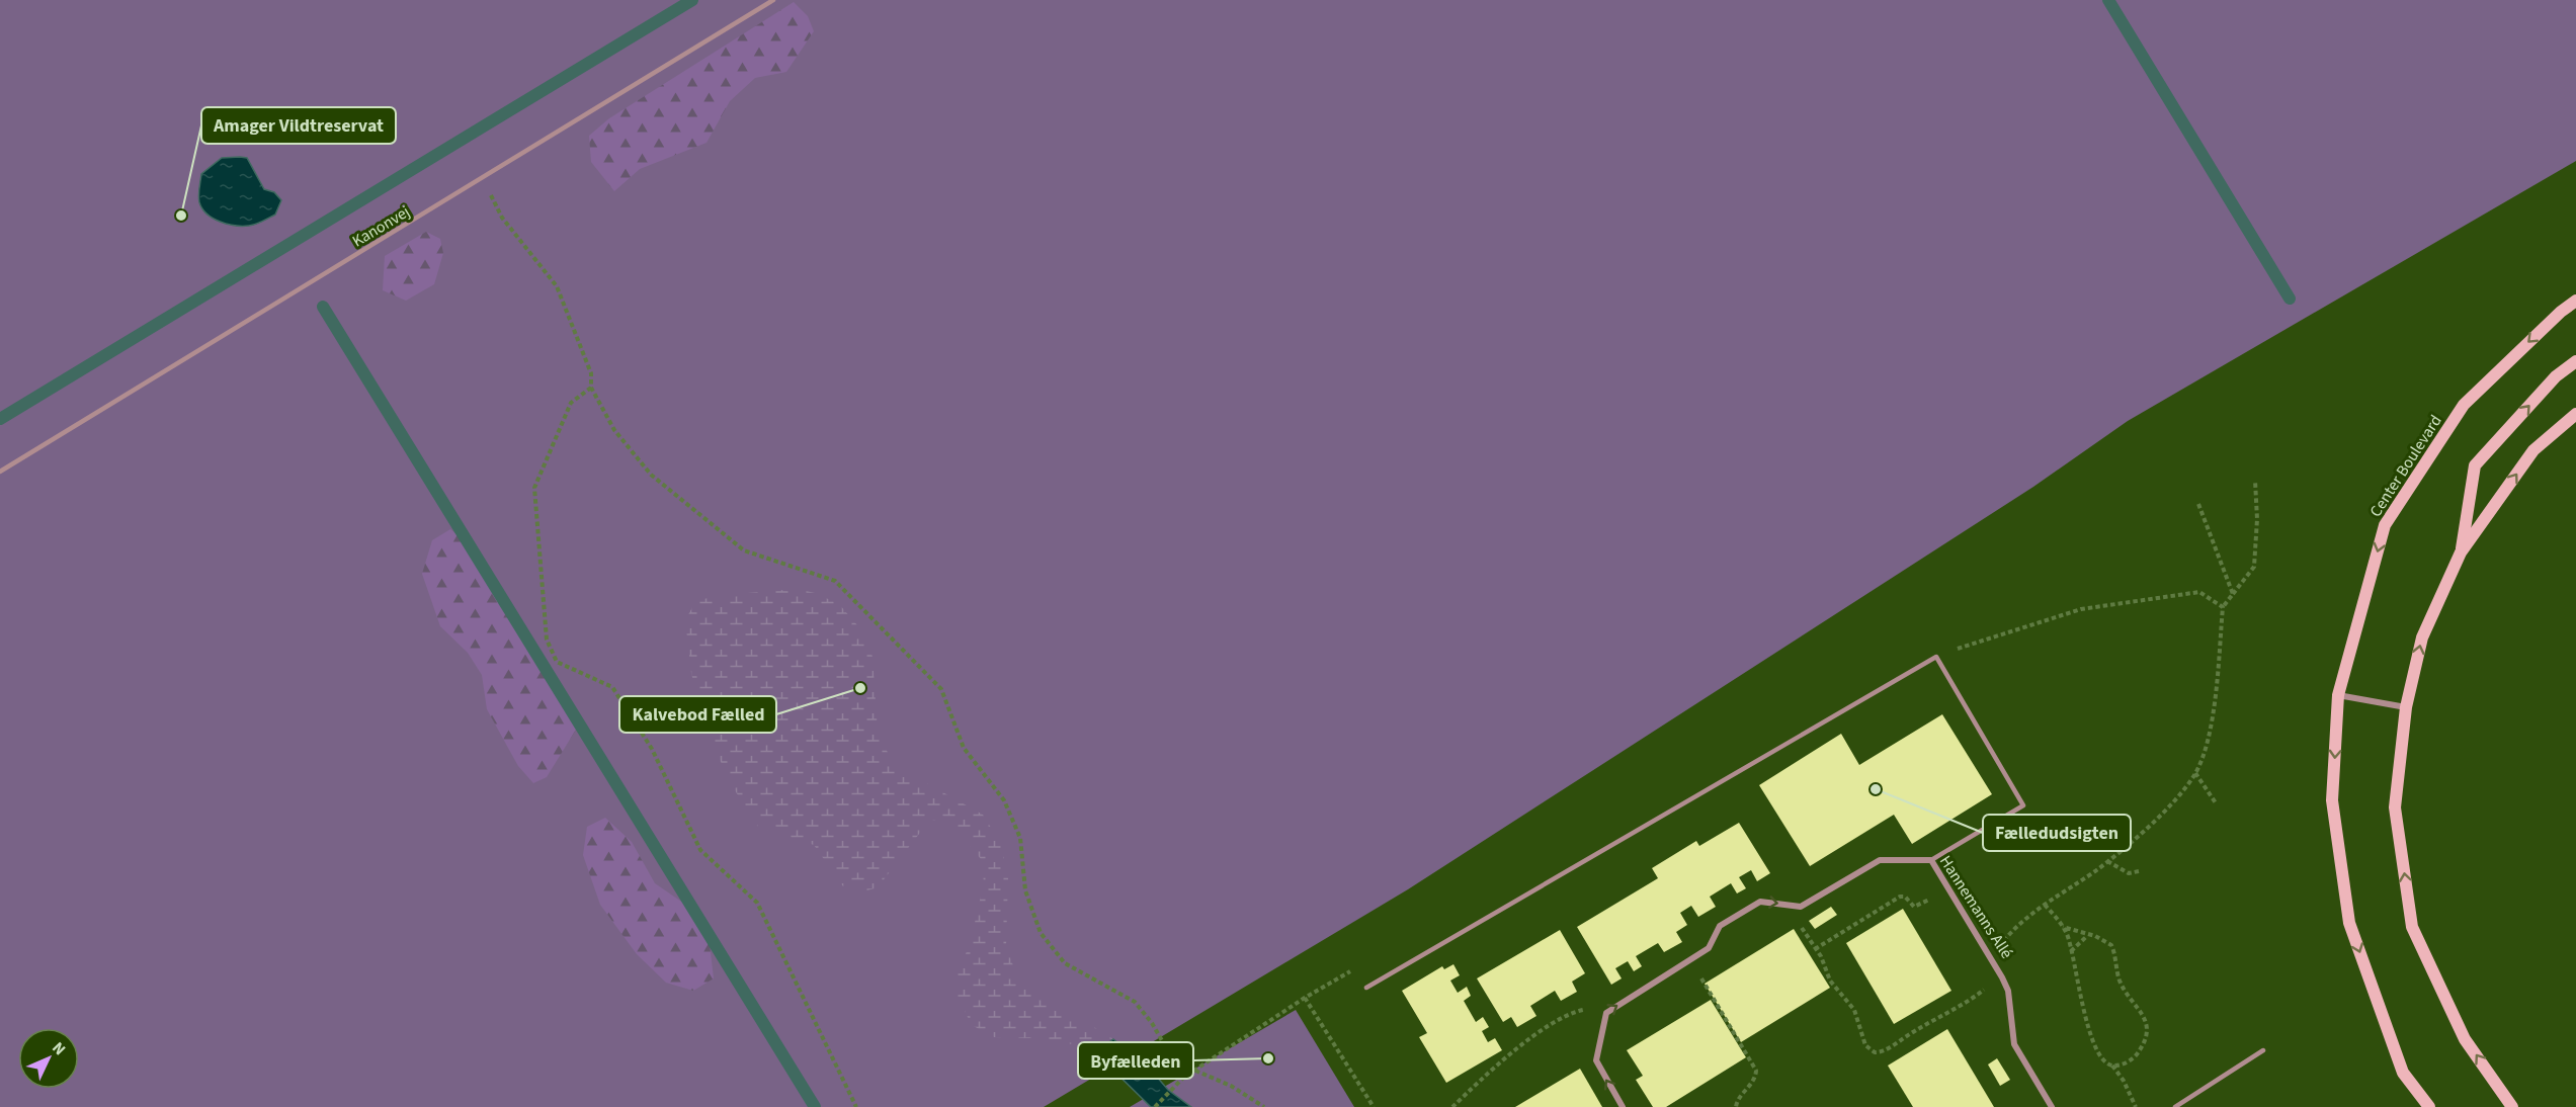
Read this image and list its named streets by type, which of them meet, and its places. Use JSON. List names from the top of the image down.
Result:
{
  "streets": {
    "street": ["Center Boulevard", "Hannemanns Allé"],
    "lane": ["Kanonvej"]
  },
  "places": [
    "Amager Vildtreservat",
    "Kalvebod Fælled",
    "Fælledudsigten",
    "Byfælleden"
  ],
  "north": "top right"
}
